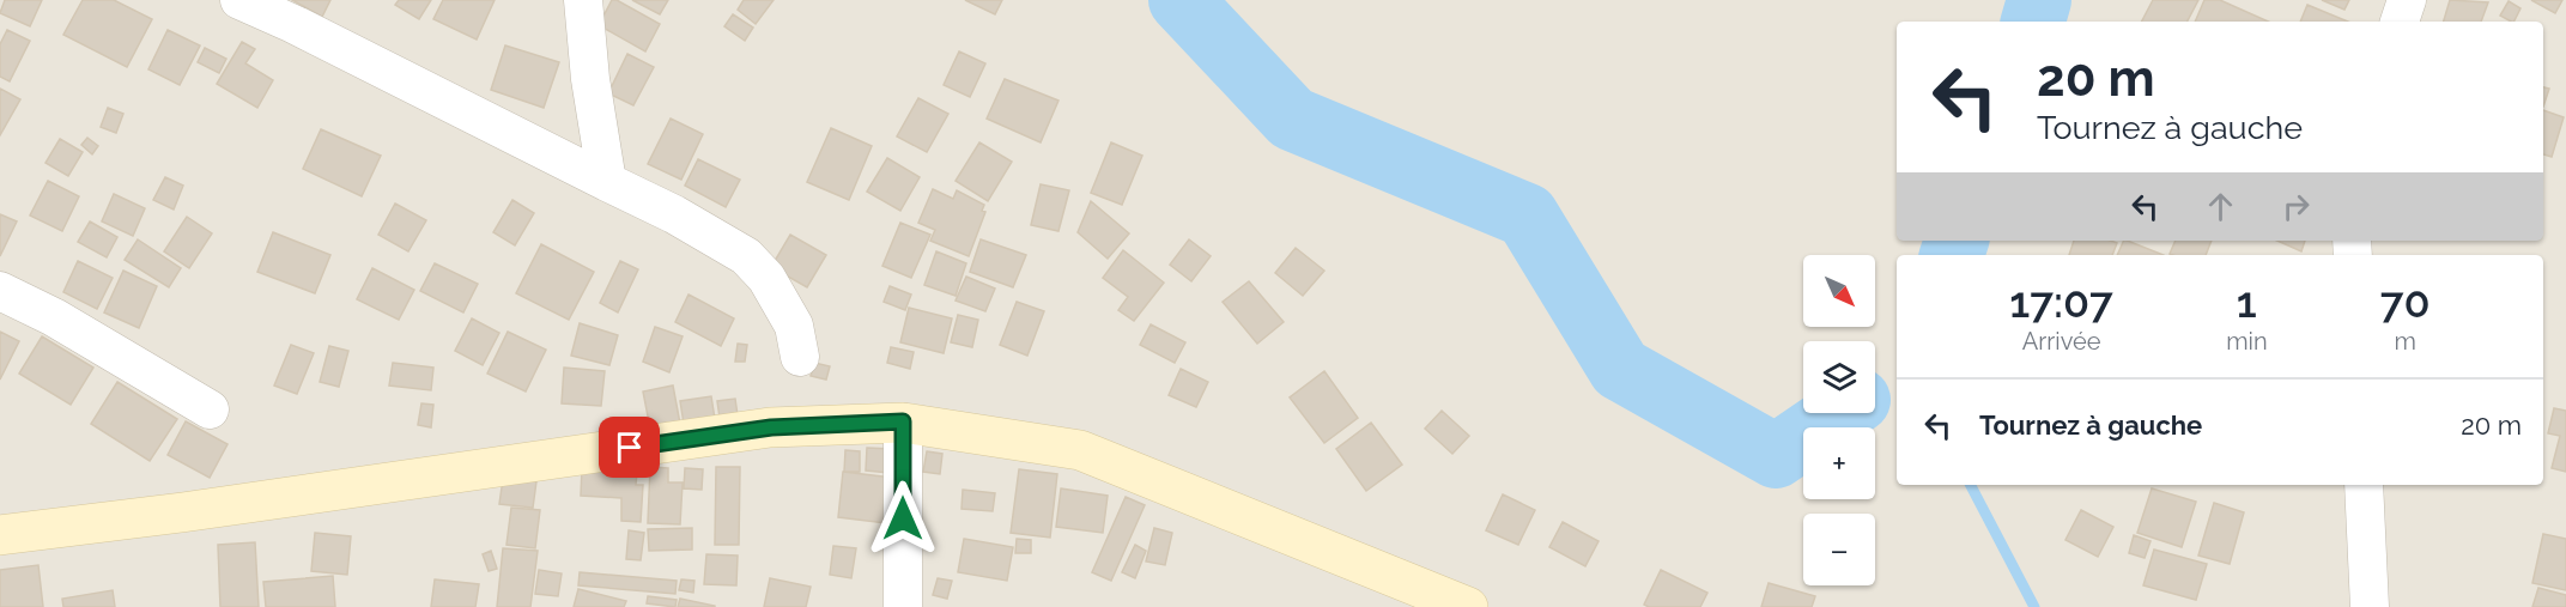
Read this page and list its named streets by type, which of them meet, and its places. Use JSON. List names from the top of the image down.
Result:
{
  "north": "bottom right",
  "page": {
    "turn": ["20 m", "Tournez à gauche"],
    "map_buttons": ["+", "−"],
    "eta": [
      "17:07",
      "Arrivée",
      "1",
      "min",
      "70",
      "m"
    ],
    "list": [
      {
        "name": "Tournez à gauche",
        "value": "20 m"
      }
    ]
  }
}
